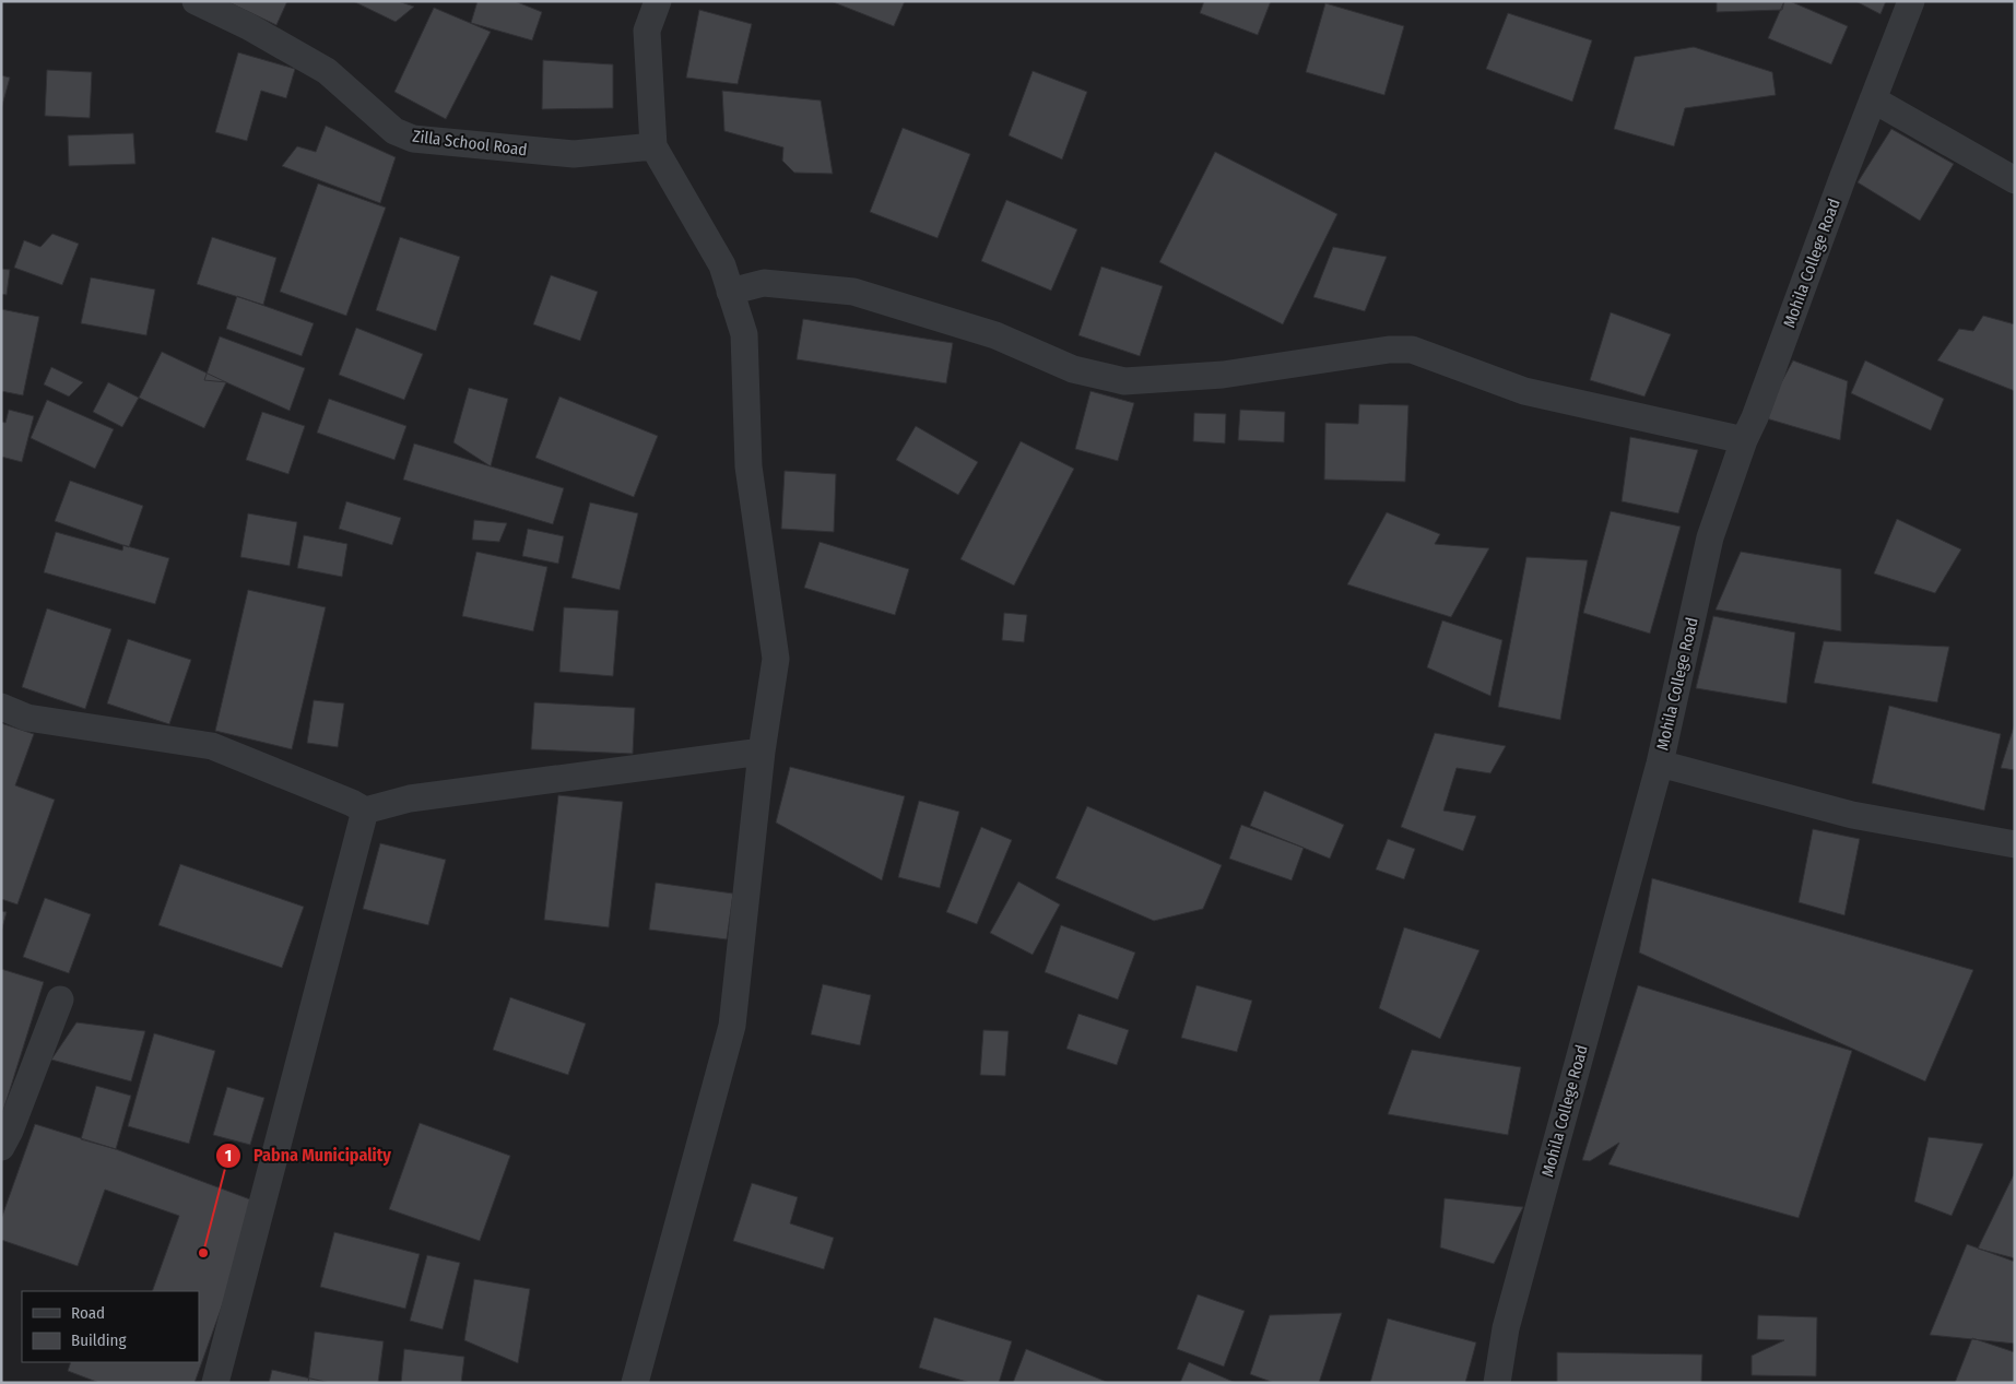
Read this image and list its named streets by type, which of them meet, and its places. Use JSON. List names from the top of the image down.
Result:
{
  "streets": {
    "street": ["Zilla School Road", "Mohila College Road"]
  },
  "places": ["Pabna Municipality"],
  "legend": ["Road", "Building"]
}
